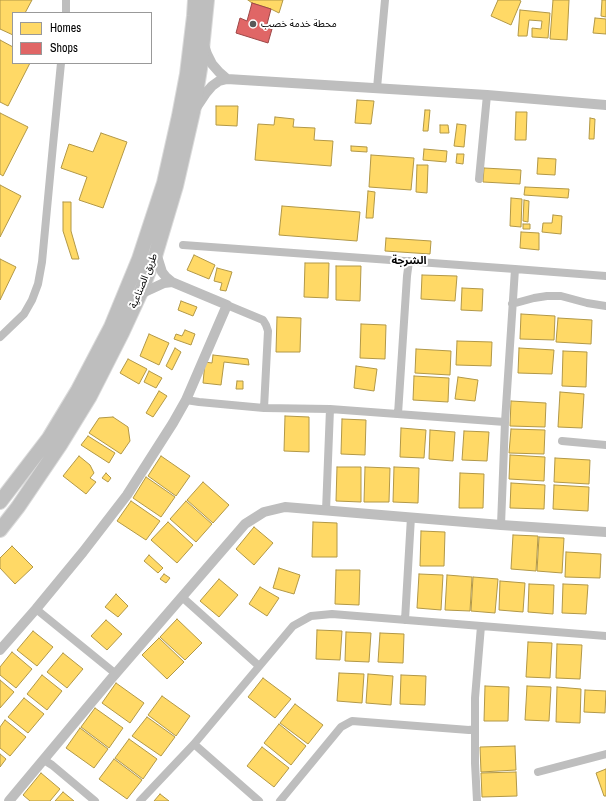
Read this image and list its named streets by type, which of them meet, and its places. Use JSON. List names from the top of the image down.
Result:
{
  "streets": {
    "highway": ["طريق الصناعية"]
  },
  "districts": ["الشرجة"],
  "places": ["محطة خدمة خصب"],
  "legend": ["Homes", "Shops"]
}
